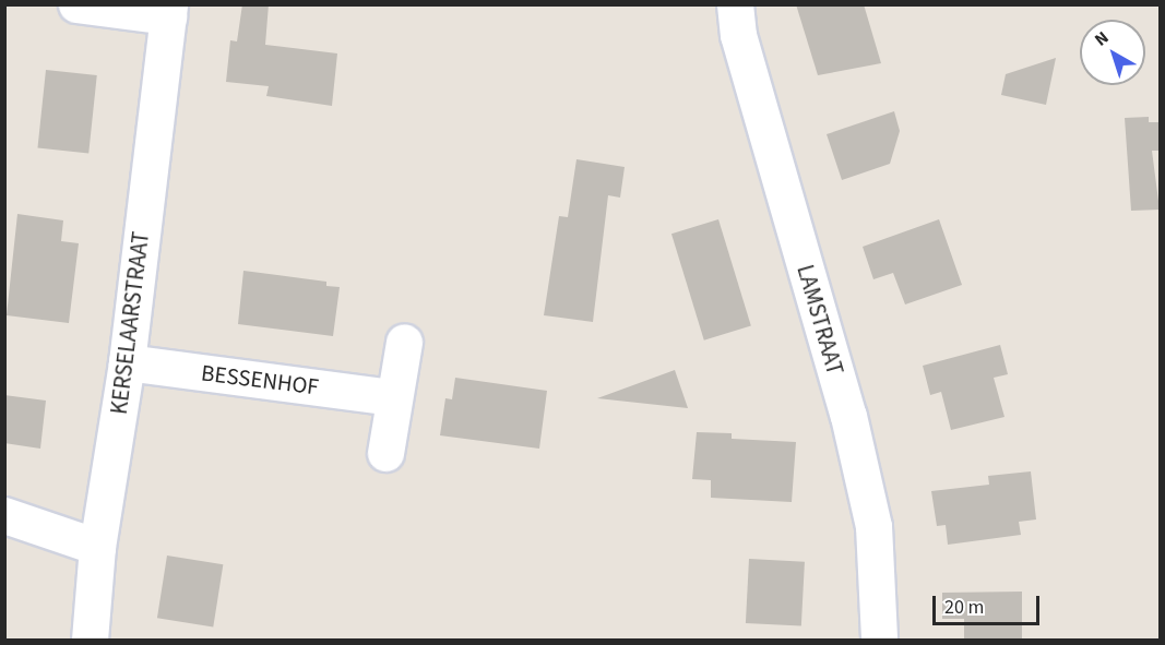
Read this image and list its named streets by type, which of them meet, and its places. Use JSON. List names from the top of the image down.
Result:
{
  "streets": {
    "street": ["LAMSTRAAT", "KERSELAARSTRAAT", "BESSENHOF"]
  },
  "crossings": [
    ["KERSELAARSTRAAT", "BESSENHOF"]
  ],
  "scale_bar": "20 m",
  "north": "top left"
}
